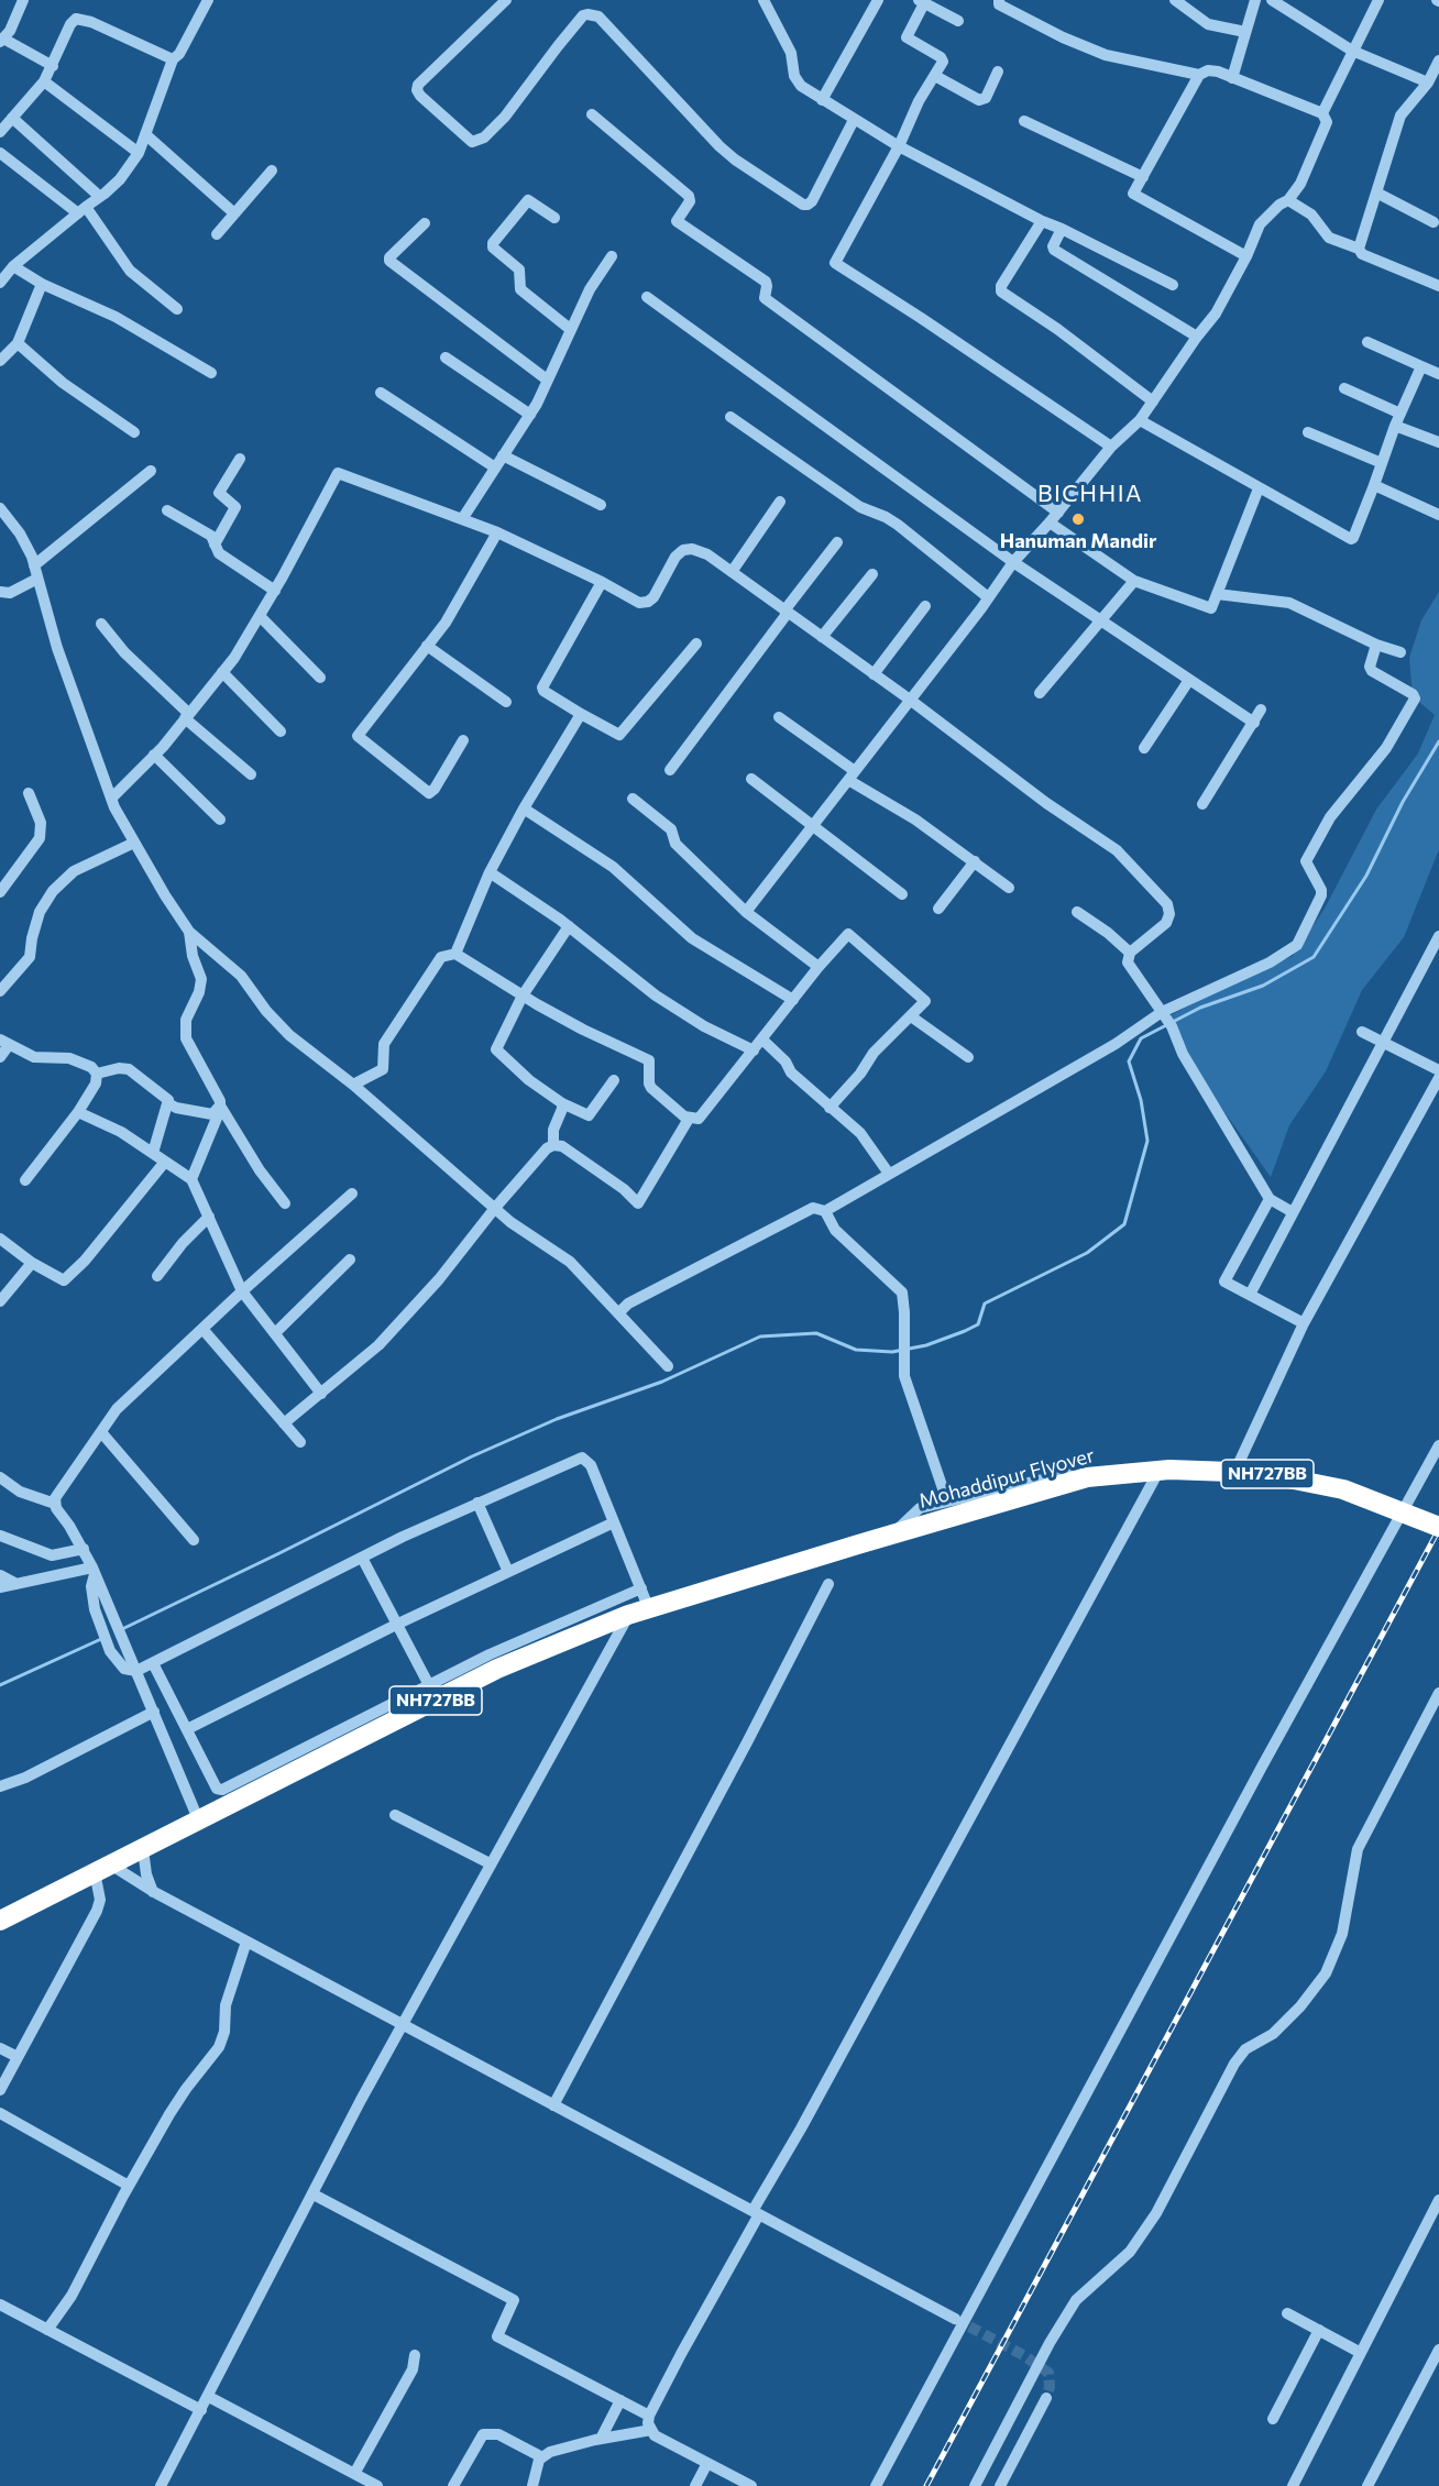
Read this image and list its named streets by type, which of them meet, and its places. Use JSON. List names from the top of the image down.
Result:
{
  "streets": {
    "highway": ["NH727BB", "Mohaddipur Flyover"]
  },
  "crossings": [
    ["NH727BB", "Mohaddipur Flyover"]
  ],
  "districts": ["BICHHIA"],
  "places": ["Hanuman Mandir"]
}
